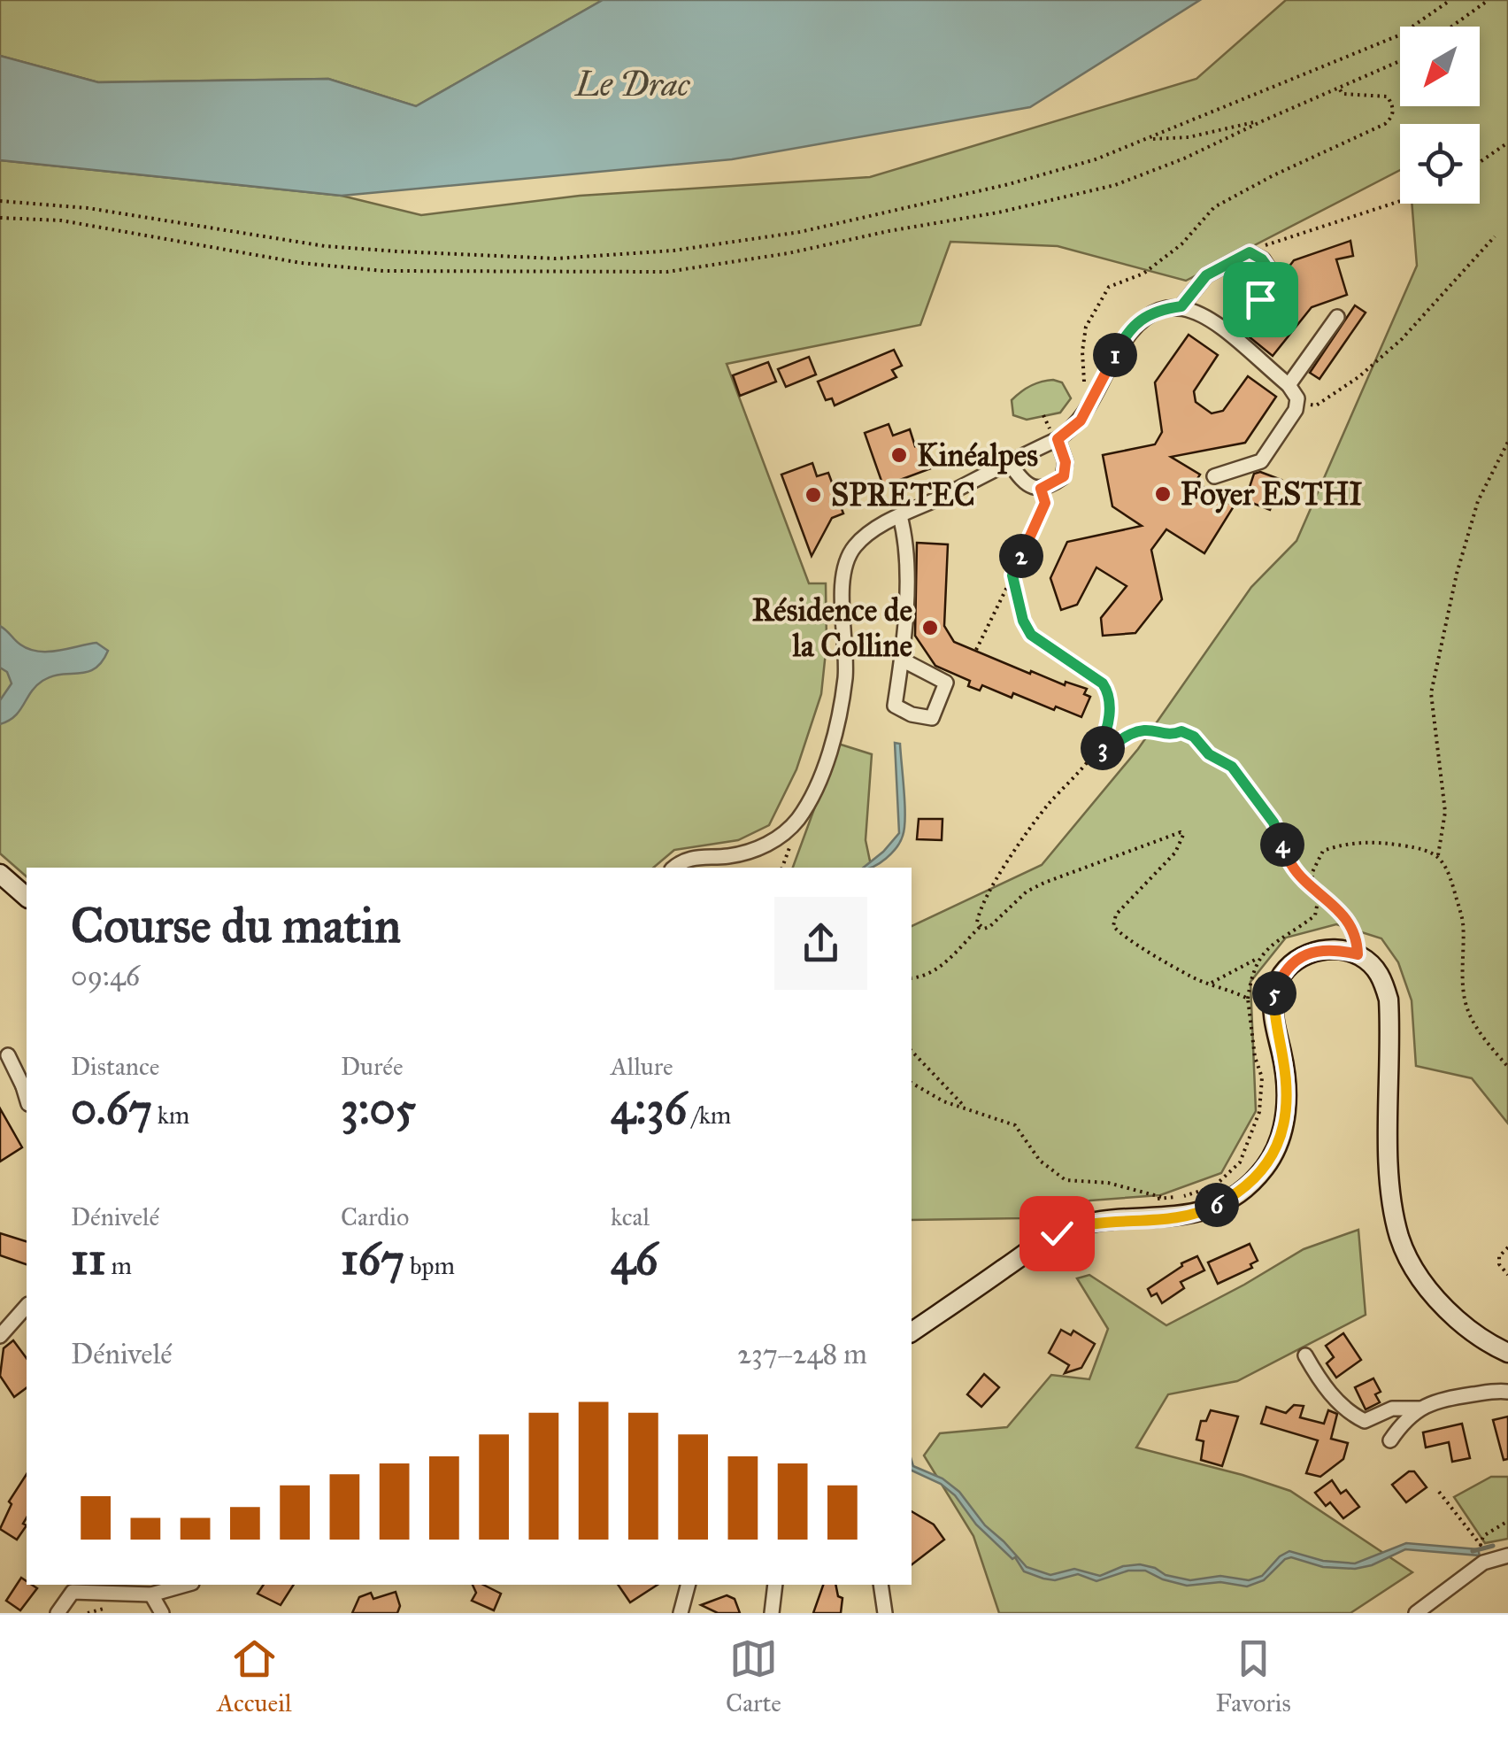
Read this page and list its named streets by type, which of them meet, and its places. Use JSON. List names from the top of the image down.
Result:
{
  "water": ["Le Drac"],
  "places": [
    "Kinéalpes",
    "Foyer ESTHI",
    "SPRETEC",
    "Résidence de la Colline"
  ],
  "north": "bottom left",
  "page": {
    "pins": [
      "1",
      "2",
      "3",
      "4",
      "5",
      "6"
    ],
    "heading": ["Course du matin", "09:46"],
    "stats": [
      ["Distance", "0.67 km"],
      ["Durée", "3:05"],
      ["Allure", "4:36 /km"],
      ["Dénivelé", "11 m"],
      ["Cardio", "167 bpm"],
      ["kcal", "46"]
    ],
    "chart": ["Dénivelé", "237–248 m"],
    "tabs": ["Accueil", "Carte", "Favoris"]
  }
}
